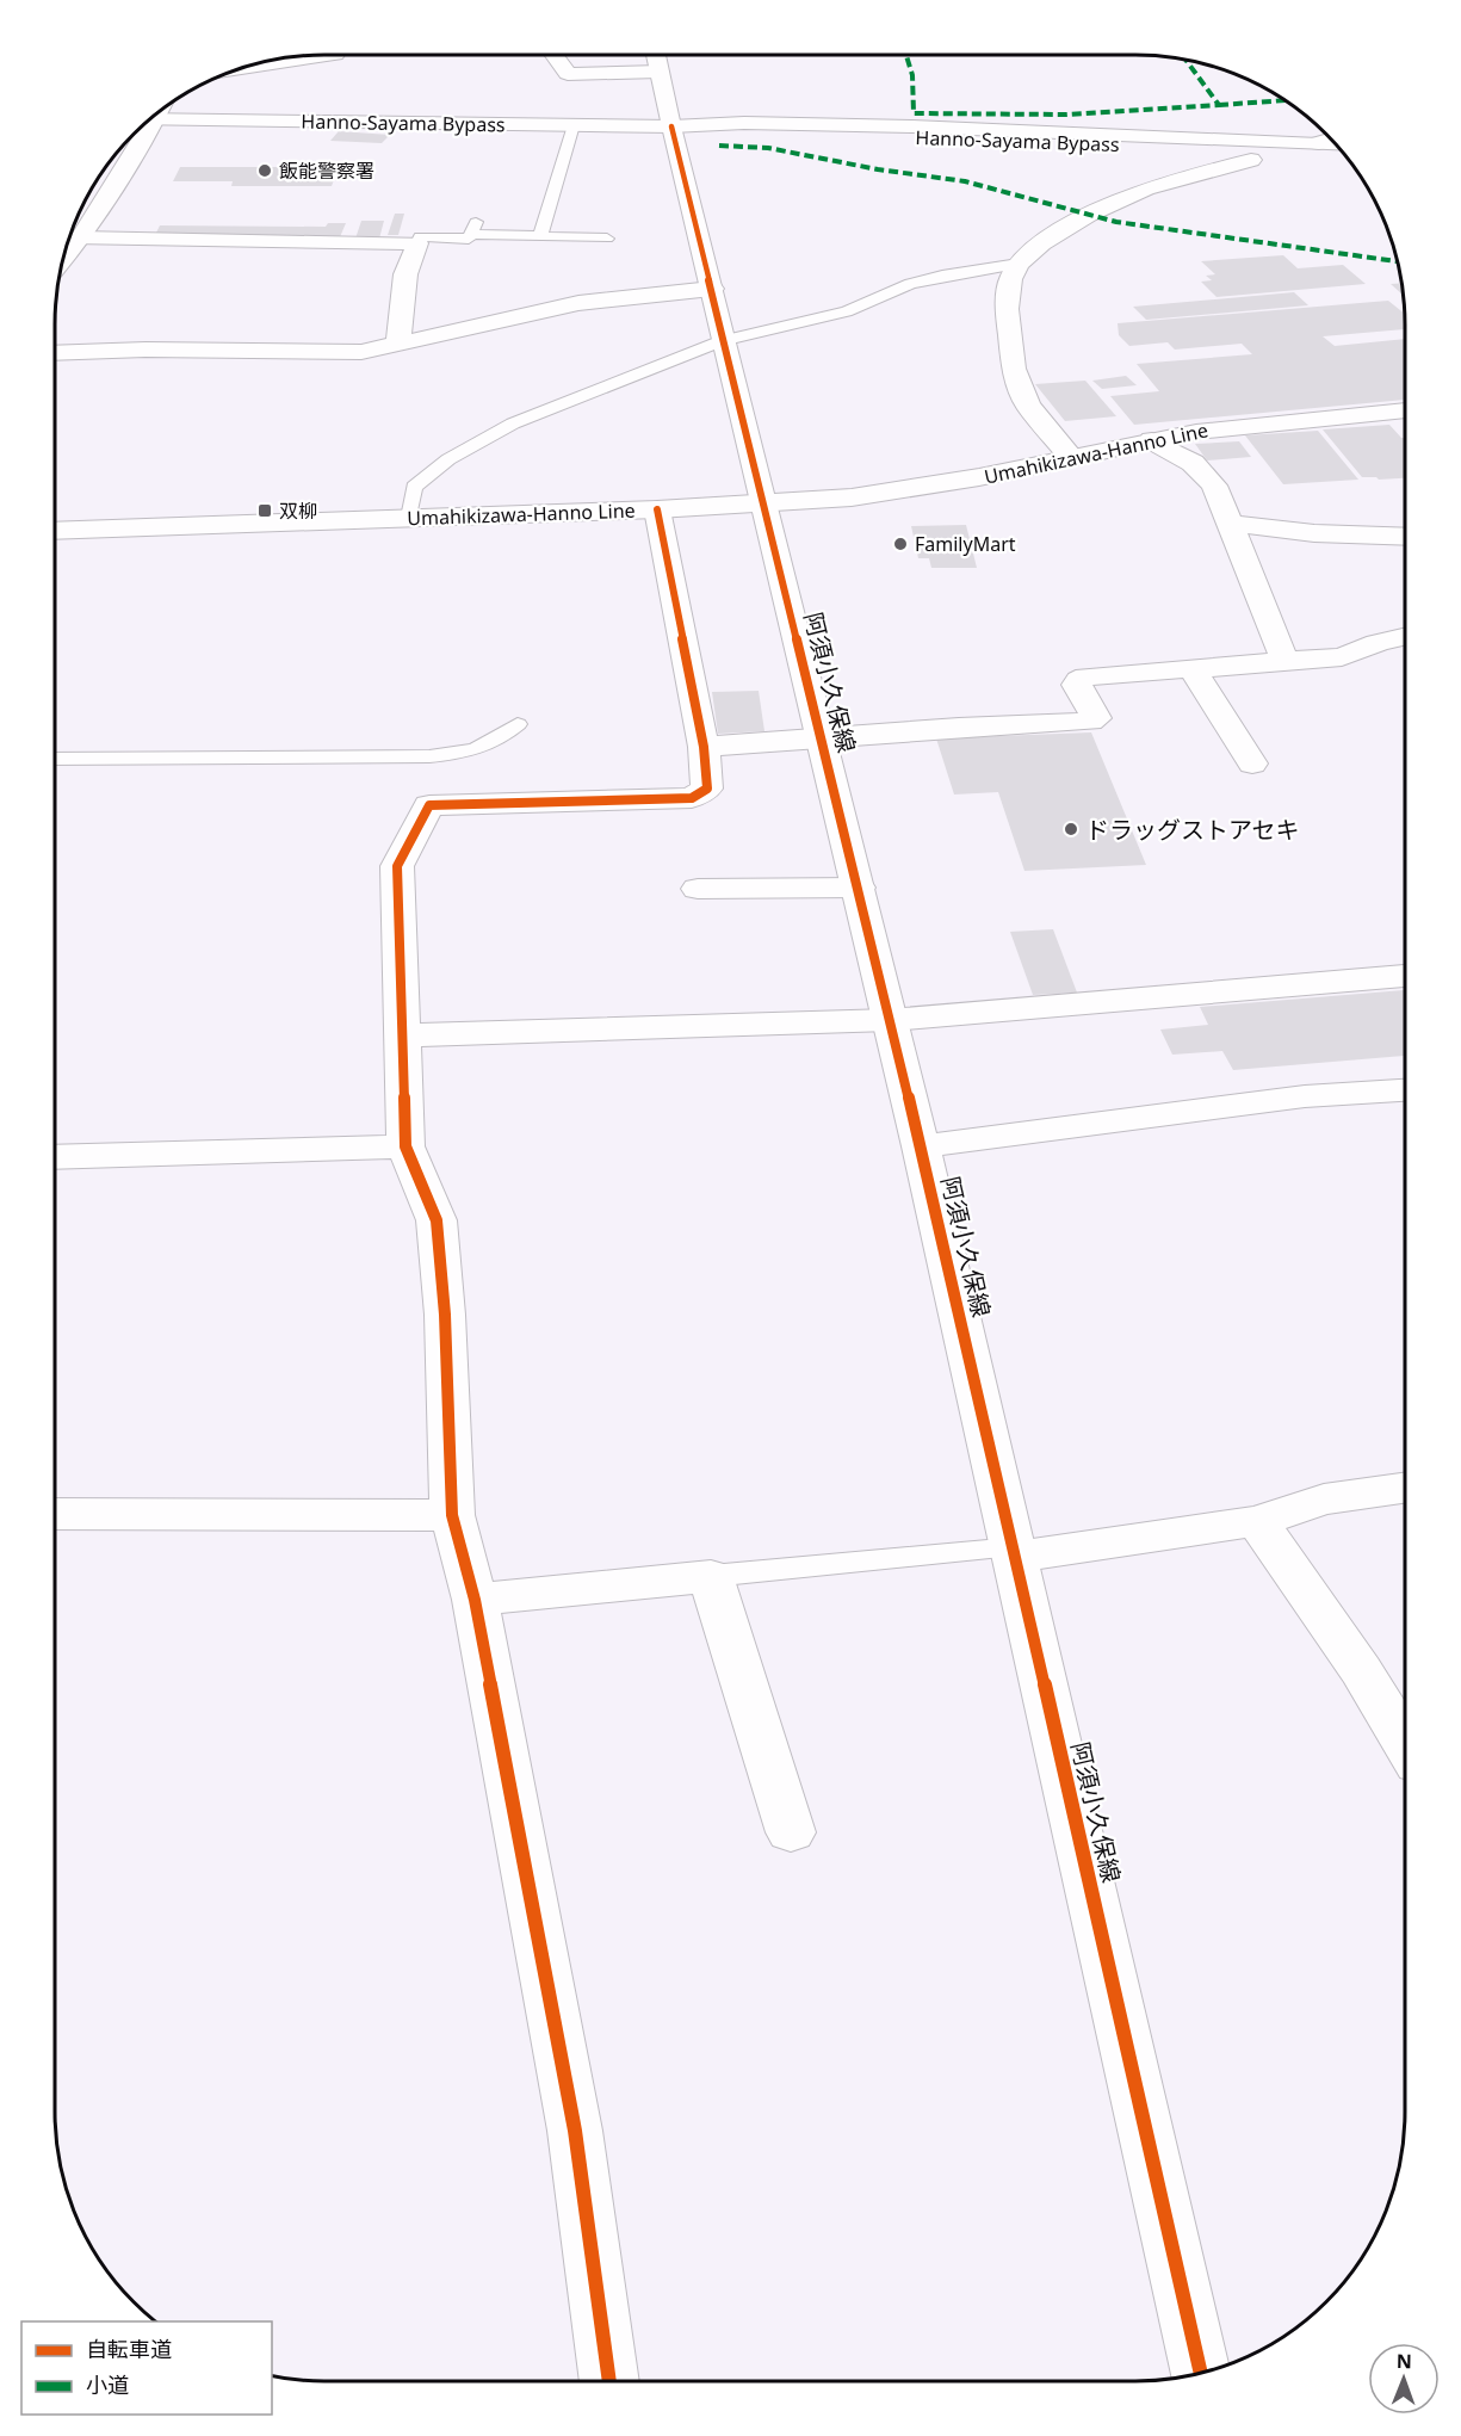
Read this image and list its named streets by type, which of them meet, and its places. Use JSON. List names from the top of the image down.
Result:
{
  "streets": {
    "main road": ["Hanno-Sayama Bypass", "Umahikizawa-Hanno Line", "阿須小久保線"]
  },
  "crossings": [
    ["Hanno-Sayama Bypass", "阿須小久保線"],
    ["Umahikizawa-Hanno Line", "阿須小久保線"]
  ],
  "places": {
    "other": ["飯能警察署", "FamilyMart", "ドラッグストアセキ"],
    "transit": ["双柳"]
  },
  "legend": ["自転車道", "小道"],
  "north": "top"
}
